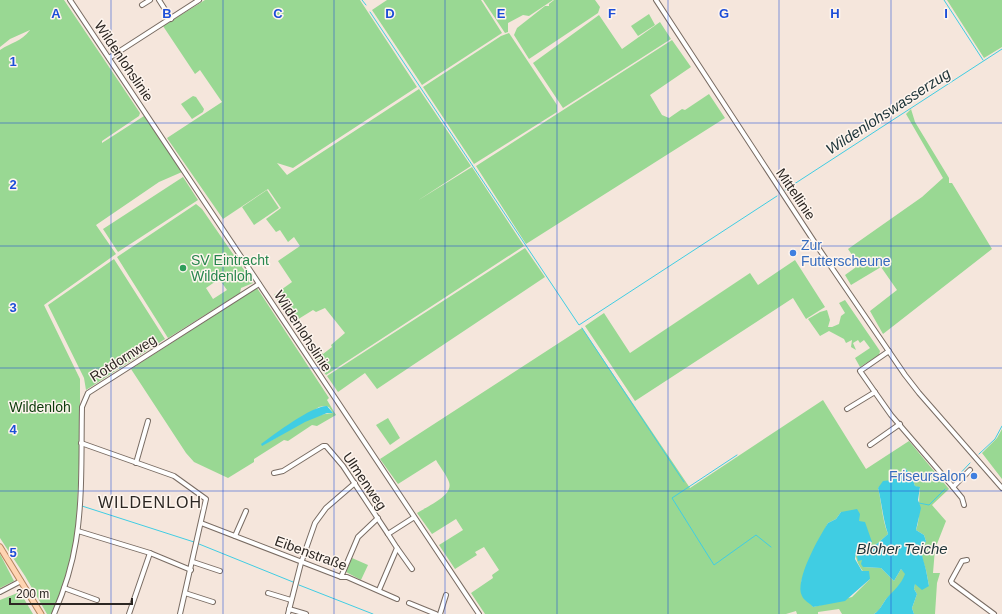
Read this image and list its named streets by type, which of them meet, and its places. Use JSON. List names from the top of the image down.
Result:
{
  "streets": {
    "street": [
      "Wildenlohslinie",
      "Mittellinie",
      "Rotdornweg",
      "Ulmenweg",
      "Eibenstraße"
    ]
  },
  "crossings": [
    ["Wildenlohslinie", "Rotdornweg"]
  ],
  "districts": ["WILDENLOH"],
  "water": ["Wildenlohswasserzug", "Bloher Teiche"],
  "parks": ["Wildenloh"],
  "places": ["Zur Futterscheune", "SV Eintracht Wildenloh", "Friseursalon"],
  "scale_bar": "200 m",
  "grid": {
    "columns": [
      "A",
      "B",
      "C",
      "D",
      "E",
      "F",
      "G",
      "H",
      "I"
    ],
    "rows": [
      "1",
      "2",
      "3",
      "4",
      "5"
    ]
  }
}
